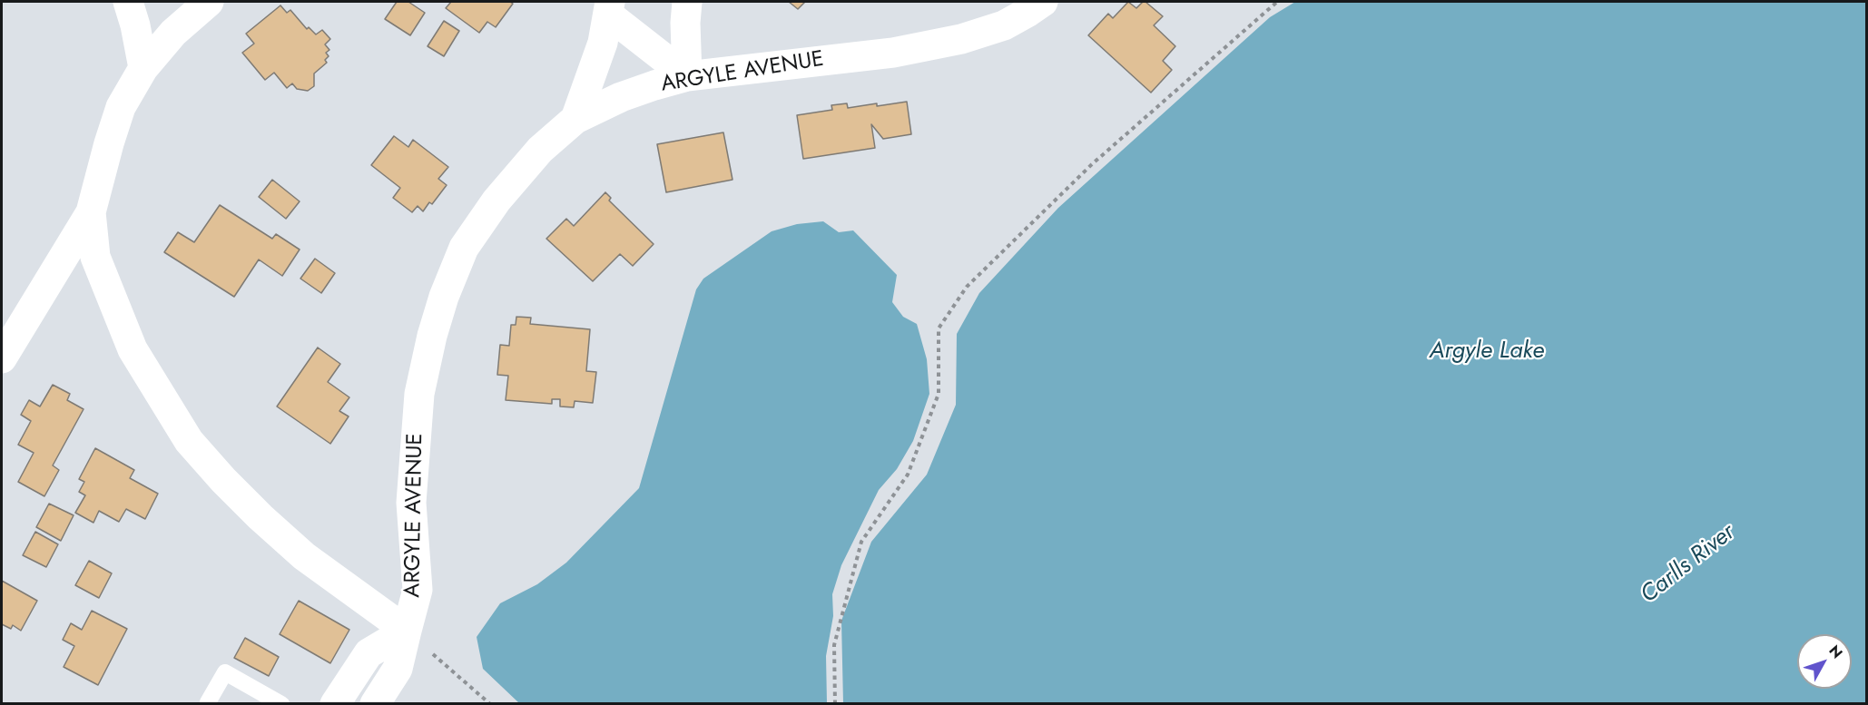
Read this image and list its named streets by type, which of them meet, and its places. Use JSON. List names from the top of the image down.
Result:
{
  "streets": {
    "street": ["ARGYLE AVENUE"]
  },
  "water": ["Argyle Lake", "Carlls River"],
  "north": "top right"
}
